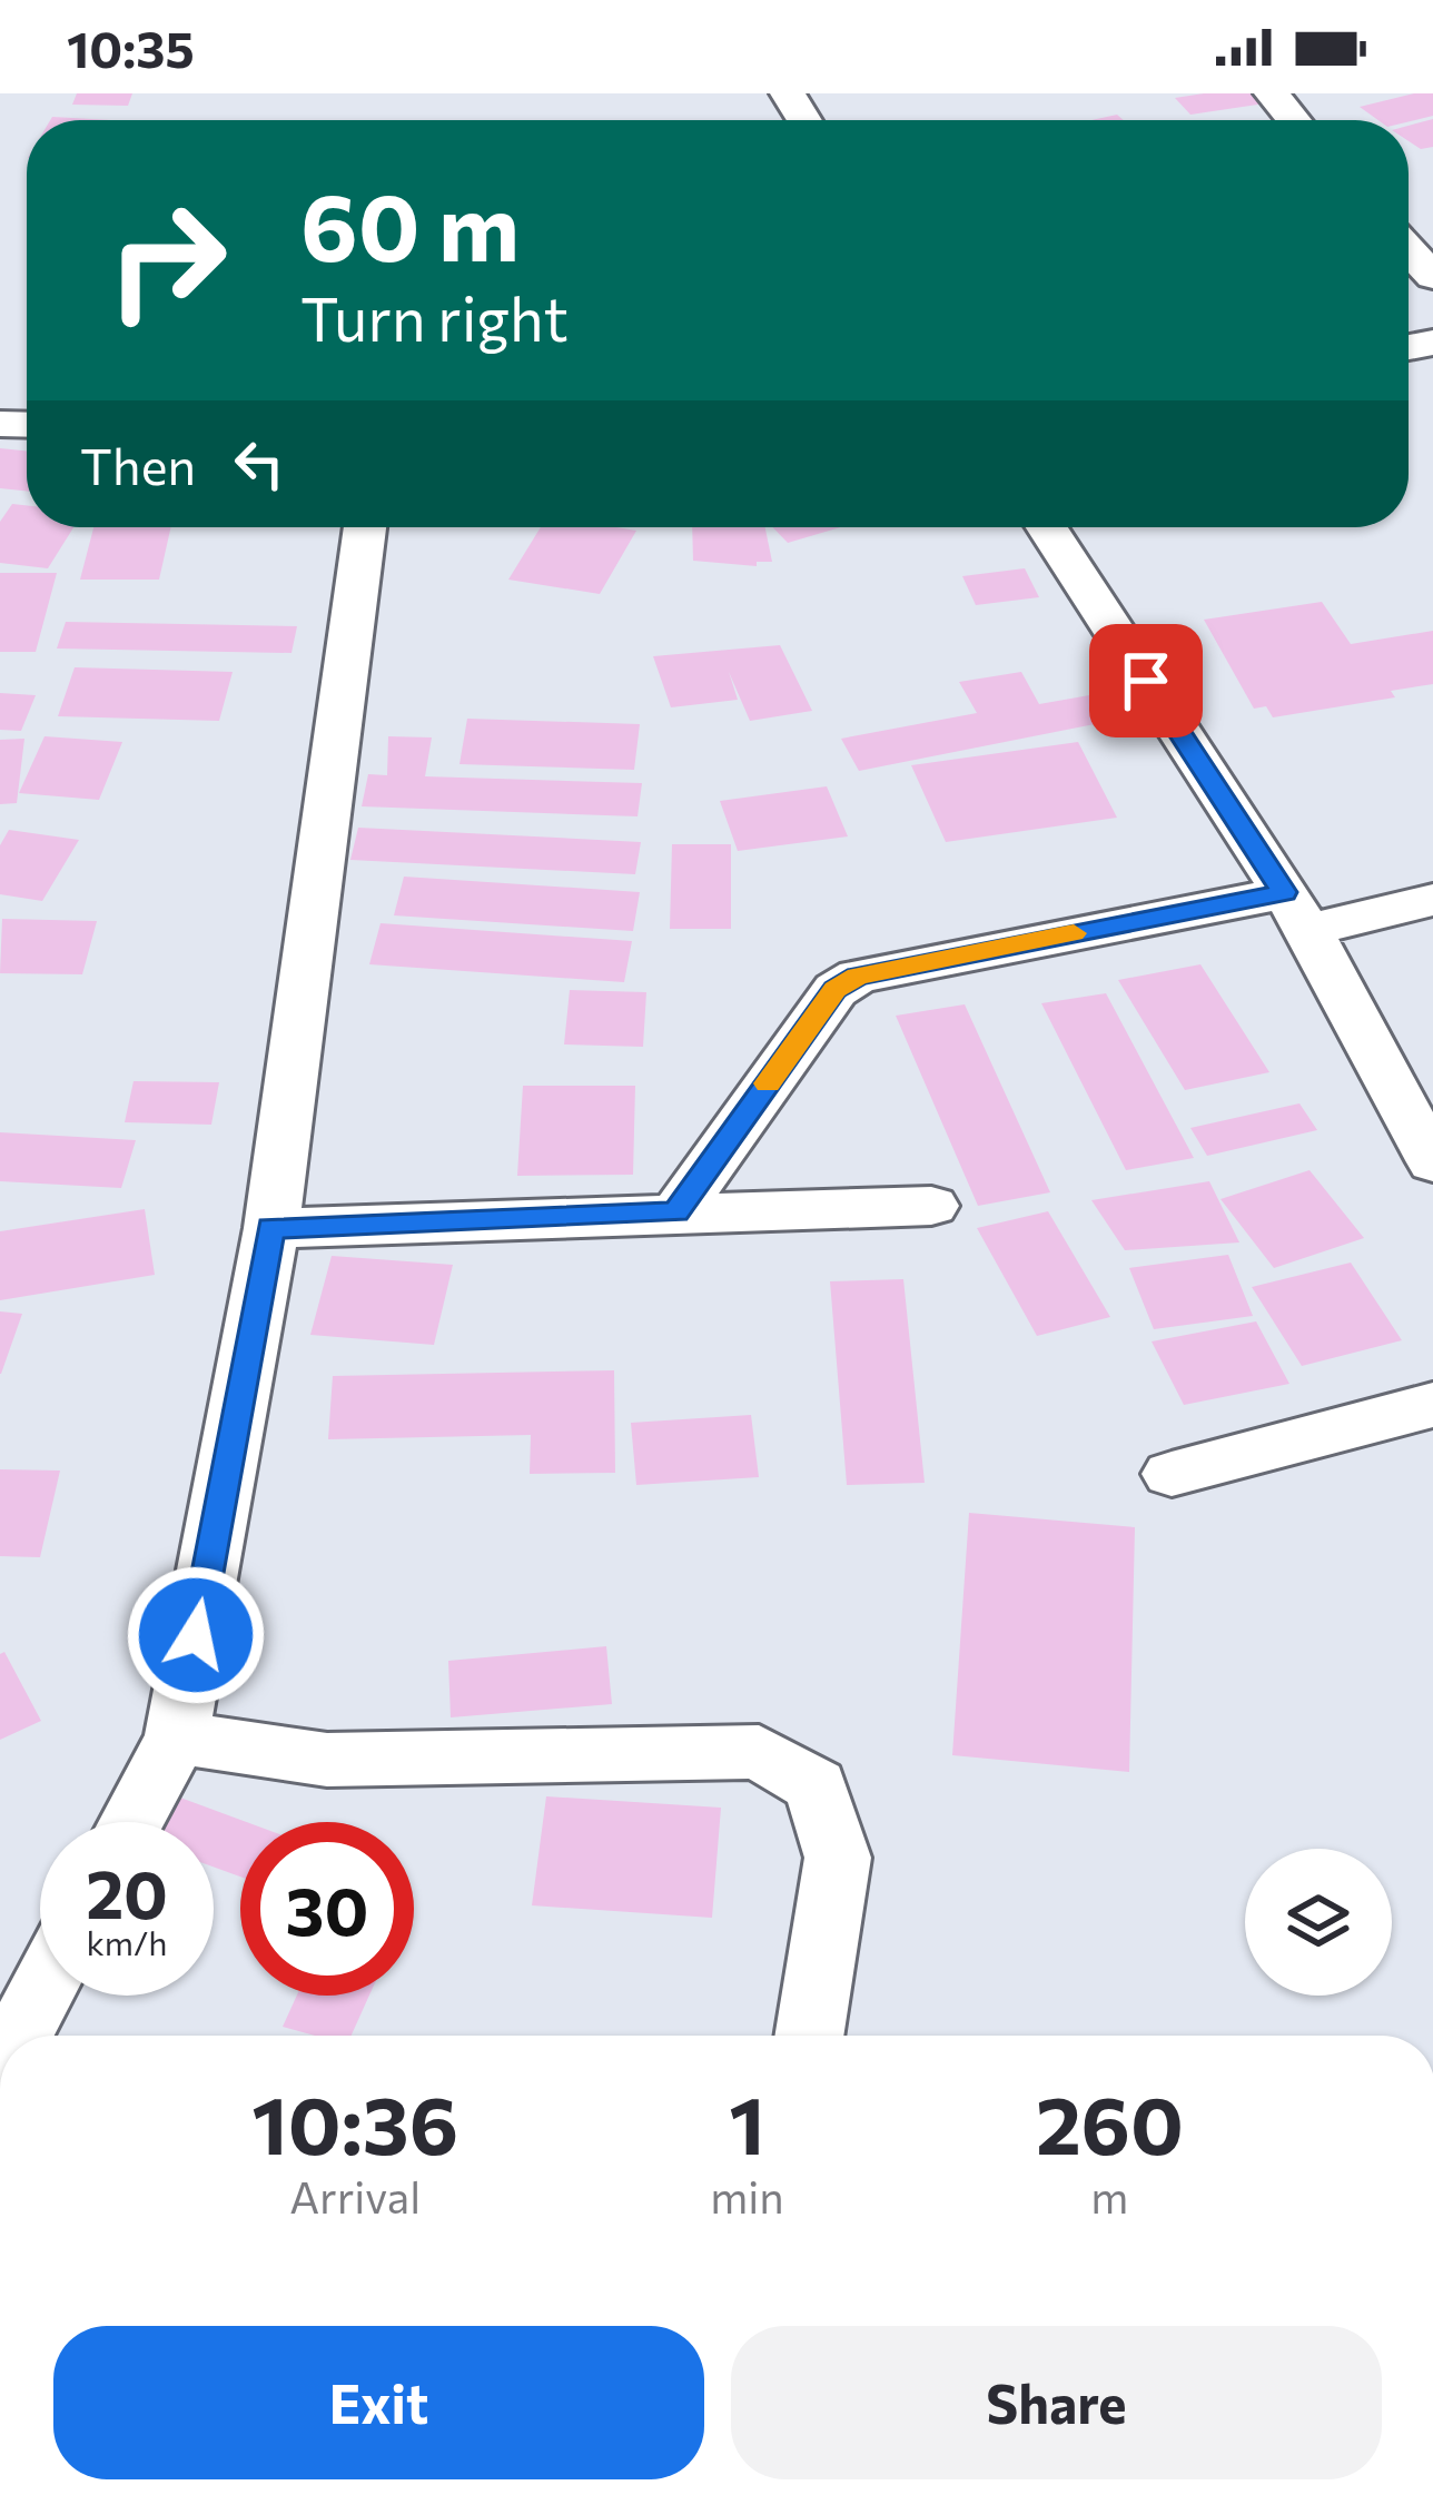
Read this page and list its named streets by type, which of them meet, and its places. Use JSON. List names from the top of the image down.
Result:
{
  "page": {
    "status": "10:35",
    "turn": ["60 m", "Turn right"],
    "then": "Then",
    "speed": "20 km/h",
    "limit": "30",
    "eta": [
      "10:36",
      "Arrival",
      "1",
      "min",
      "260",
      "m"
    ],
    "buttons": ["Exit", "Share"]
  }
}
